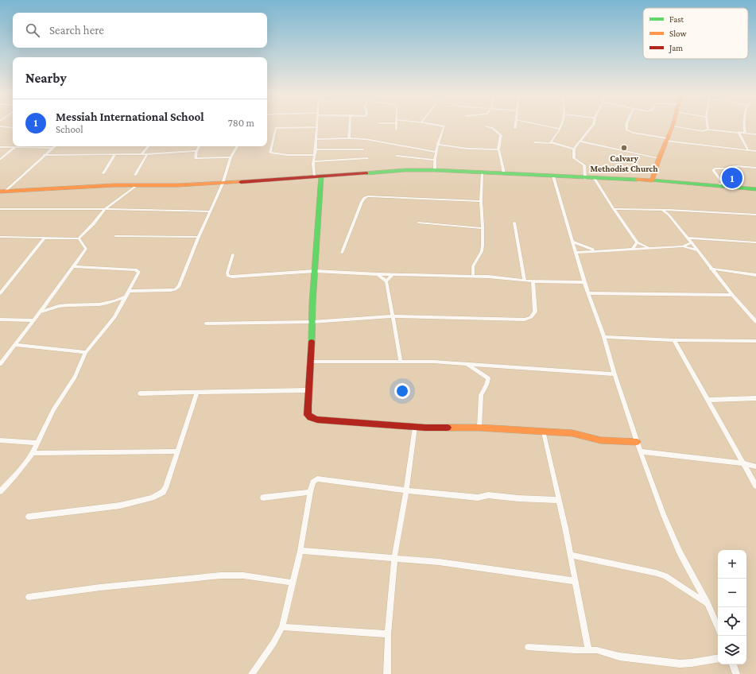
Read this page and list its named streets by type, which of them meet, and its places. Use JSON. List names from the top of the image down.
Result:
{
  "places": ["Calvary Methodist Church"],
  "legend": ["Fast", "Slow", "Jam"],
  "page": {
    "search": "Search here",
    "heading": "Nearby",
    "list": [
      {
        "mark": "1",
        "name": "Messiah International School",
        "note": "School",
        "value": "780 m"
      }
    ],
    "pins": "1",
    "map_buttons": ["+", "−"]
  }
}
